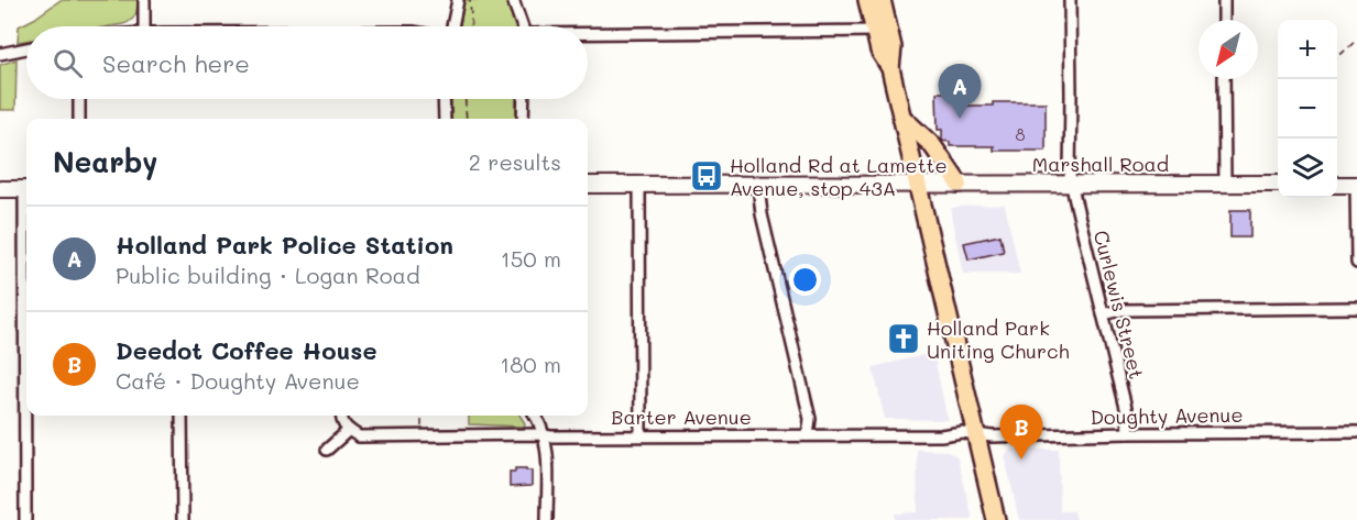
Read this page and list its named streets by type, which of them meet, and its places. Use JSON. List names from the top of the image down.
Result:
{
  "streets": {
    "main road": ["Marshall Road"],
    "street": ["Curlewis Street", "Doughty Avenue", "Barter Avenue"]
  },
  "crossings": [
    ["Marshall Road", "Curlewis Street"],
    ["Curlewis Street", "Doughty Avenue"],
    ["Doughty Avenue", "Barter Avenue"]
  ],
  "places": {
    "bus stop": ["Holland Rd at Lamette Avenue, stop 43A"],
    "church": ["Holland Park Uniting Church"]
  },
  "house_numbers": ["8"],
  "north": "bottom left",
  "page": {
    "map_buttons": ["+", "−"],
    "search": "Search here",
    "pins": ["A", "B"],
    "heading": ["Nearby", "2 results"],
    "list": [
      {
        "mark": "A",
        "name": "Holland Park Police Station",
        "note": "Public building · Logan Road",
        "value": "150 m"
      },
      {
        "mark": "B",
        "name": "Deedot Coffee House",
        "note": "Café · Doughty Avenue",
        "value": "180 m"
      }
    ]
  }
}
